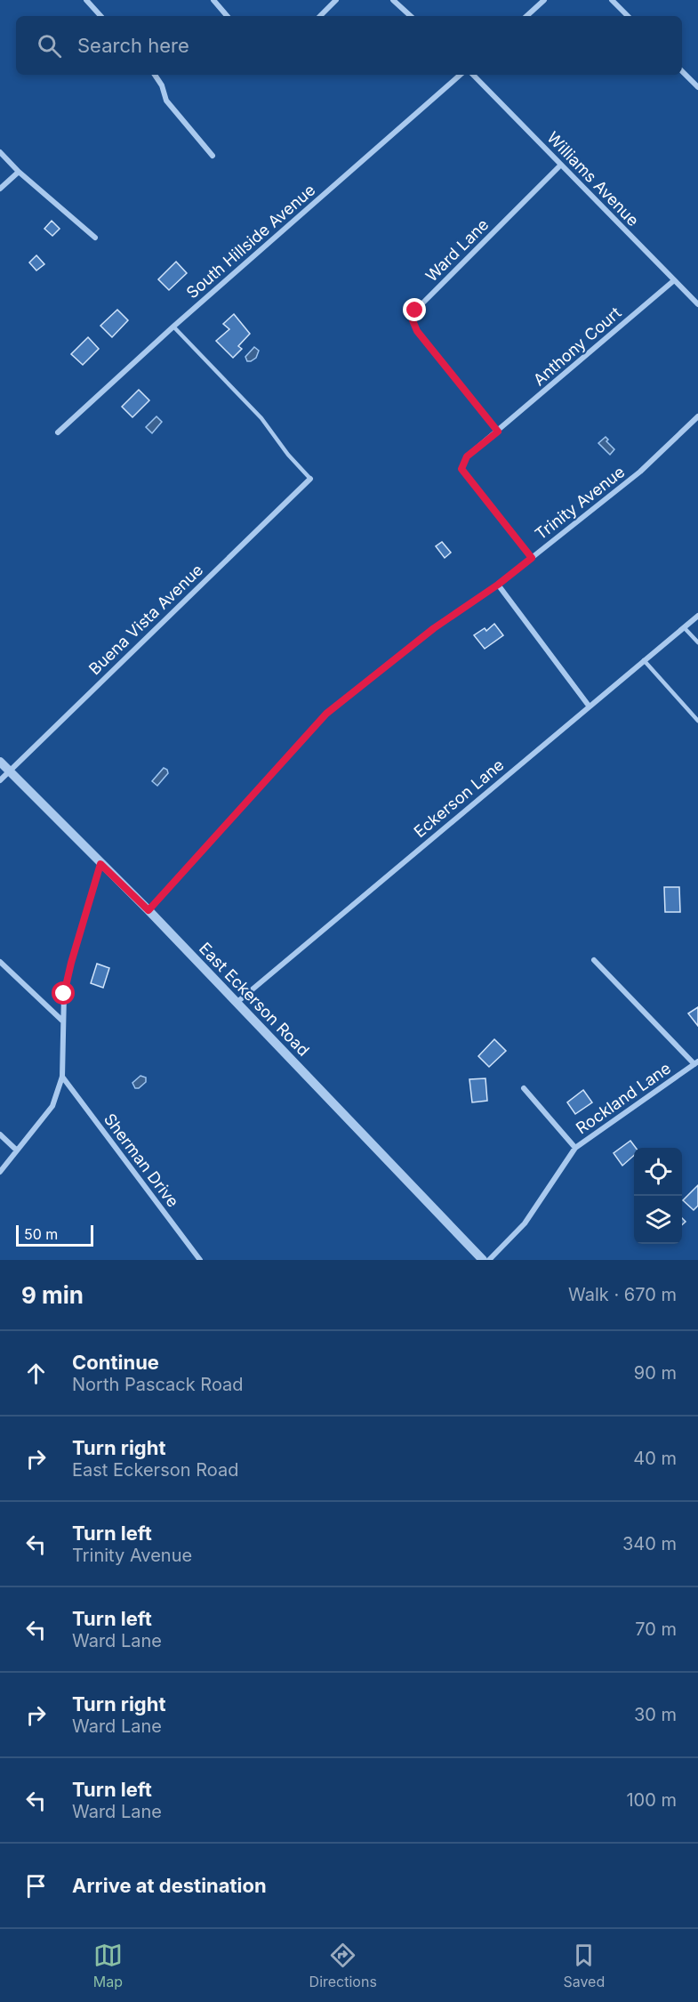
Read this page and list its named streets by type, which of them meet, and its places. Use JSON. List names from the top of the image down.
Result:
{
  "streets": {
    "street": [
      "Williams Avenue",
      "South Hillside Avenue",
      "Ward Lane",
      "Anthony Court",
      "Trinity Avenue",
      "Buena Vista Avenue",
      "Eckerson Lane",
      "East Eckerson Road",
      "Rockland Lane",
      "Sherman Drive"
    ]
  },
  "crossings": [
    ["Williams Avenue", "Ward Lane"],
    ["Williams Avenue", "Anthony Court"],
    ["Ward Lane", "Anthony Court"],
    ["Trinity Avenue", "East Eckerson Road"],
    ["Buena Vista Avenue", "East Eckerson Road"],
    ["Eckerson Lane", "East Eckerson Road"]
  ],
  "scale_bar": "50 m",
  "page": {
    "search": "Search here",
    "scale": "50 m",
    "heading": ["9 min", "Walk · 670 m"],
    "list": [
      ["Continue", "North Pascack Road", "90 m"],
      ["Turn right", "East Eckerson Road", "40 m"],
      ["Turn left", "Trinity Avenue", "340 m"],
      ["Turn left", "Ward Lane", "70 m"],
      ["Turn right", "Ward Lane", "30 m"],
      ["Turn left", "Ward Lane", "100 m"],
      "Arrive at destination"
    ],
    "nav": ["Map", "Directions", "Saved"]
  }
}
